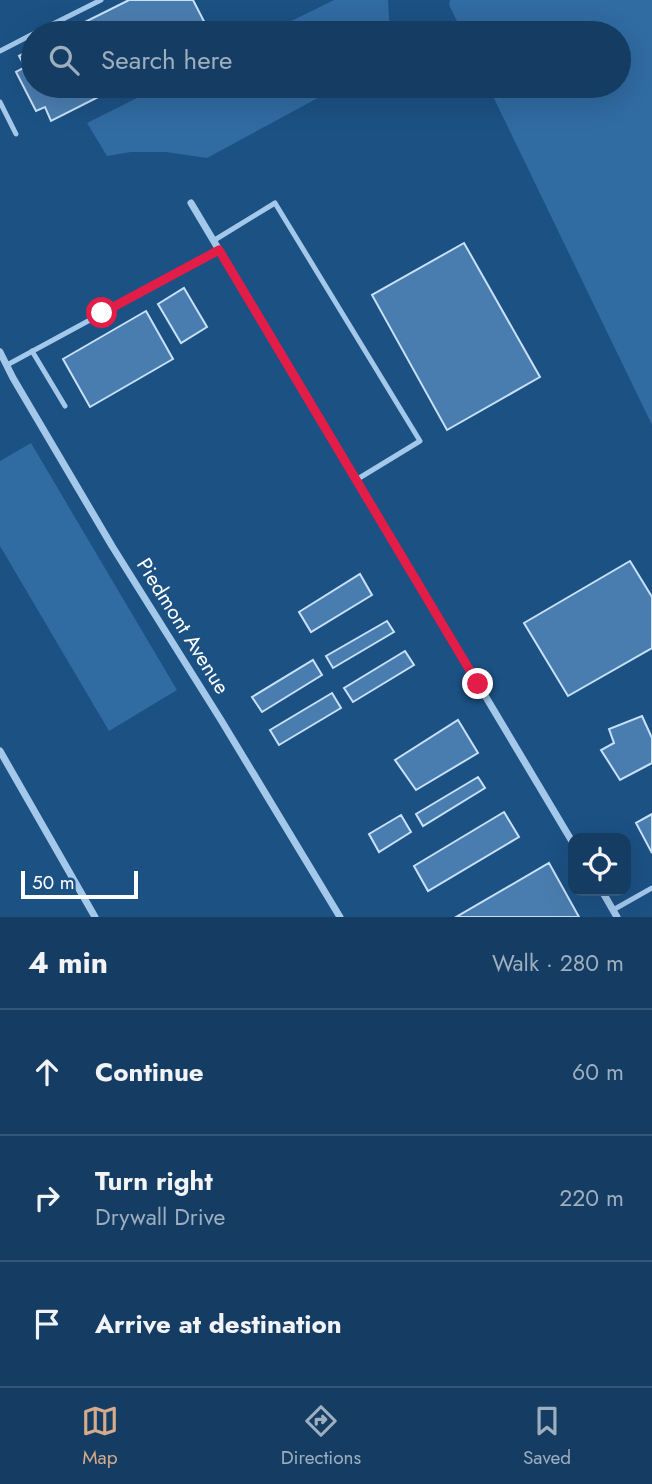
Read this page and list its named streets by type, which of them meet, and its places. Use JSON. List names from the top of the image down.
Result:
{
  "streets": {
    "street": ["Piedmont Avenue"]
  },
  "scale_bar": "50 m",
  "page": {
    "search": "Search here",
    "scale": "50 m",
    "heading": ["4 min", "Walk · 280 m"],
    "list": [
      ["Continue", "60 m"],
      ["Turn right", "Drywall Drive", "220 m"],
      "Arrive at destination"
    ],
    "nav": ["Map", "Directions", "Saved"]
  }
}
